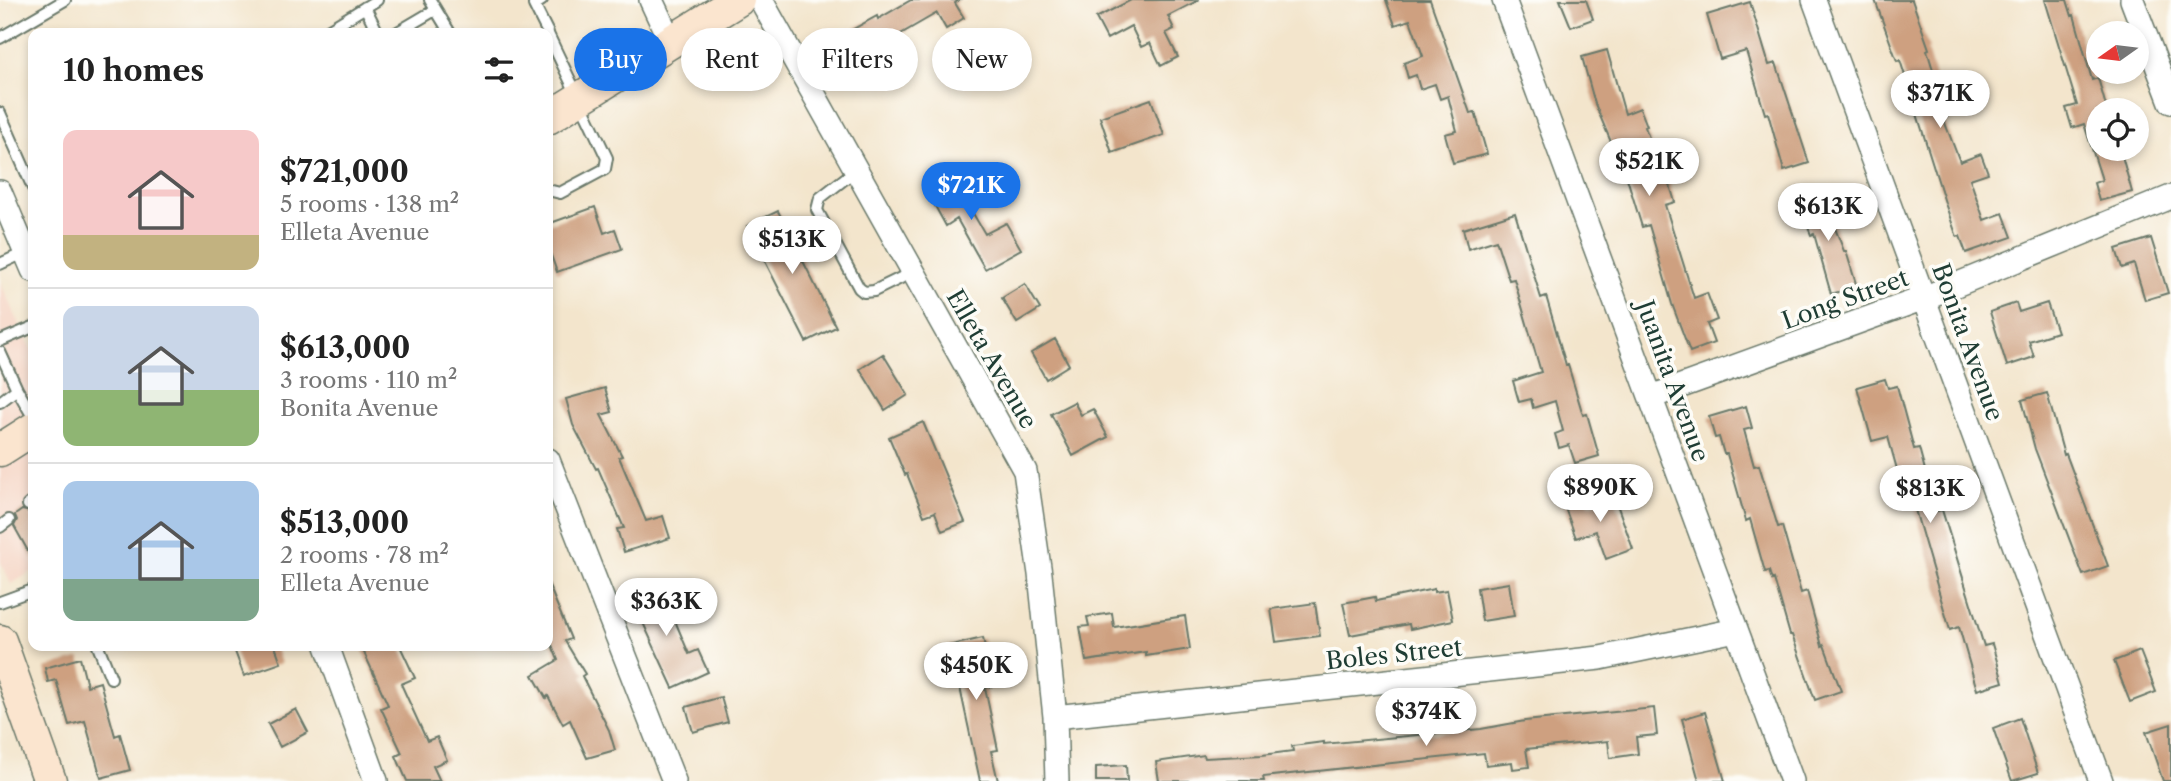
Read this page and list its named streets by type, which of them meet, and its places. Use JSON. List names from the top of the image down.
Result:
{
  "streets": {
    "street": [
      "Long Street",
      "Bonita Avenue",
      "Elleta Avenue",
      "Juanita Avenue",
      "Boles Street"
    ]
  },
  "crossings": [
    ["Long Street", "Bonita Avenue"],
    ["Long Street", "Juanita Avenue"],
    ["Elleta Avenue", "Boles Street"],
    ["Juanita Avenue", "Boles Street"]
  ],
  "north": "left",
  "page": {
    "chip": [
      "Buy",
      "Rent",
      "Filters",
      "New"
    ],
    "heading": "10 homes",
    "price": [
      "$371K",
      "$521K",
      "$721K",
      "$613K",
      "$513K",
      "$890K",
      "$813K",
      "$363K",
      "$450K",
      "$374K"
    ],
    "list": [
      {
        "name": "$721,000",
        "note": "5 rooms · 138 m² · Elleta Avenue"
      },
      {
        "name": "$613,000",
        "note": "3 rooms · 110 m² · Bonita Avenue"
      },
      {
        "name": "$513,000",
        "note": "2 rooms · 78 m² · Elleta Avenue"
      }
    ]
  }
}
